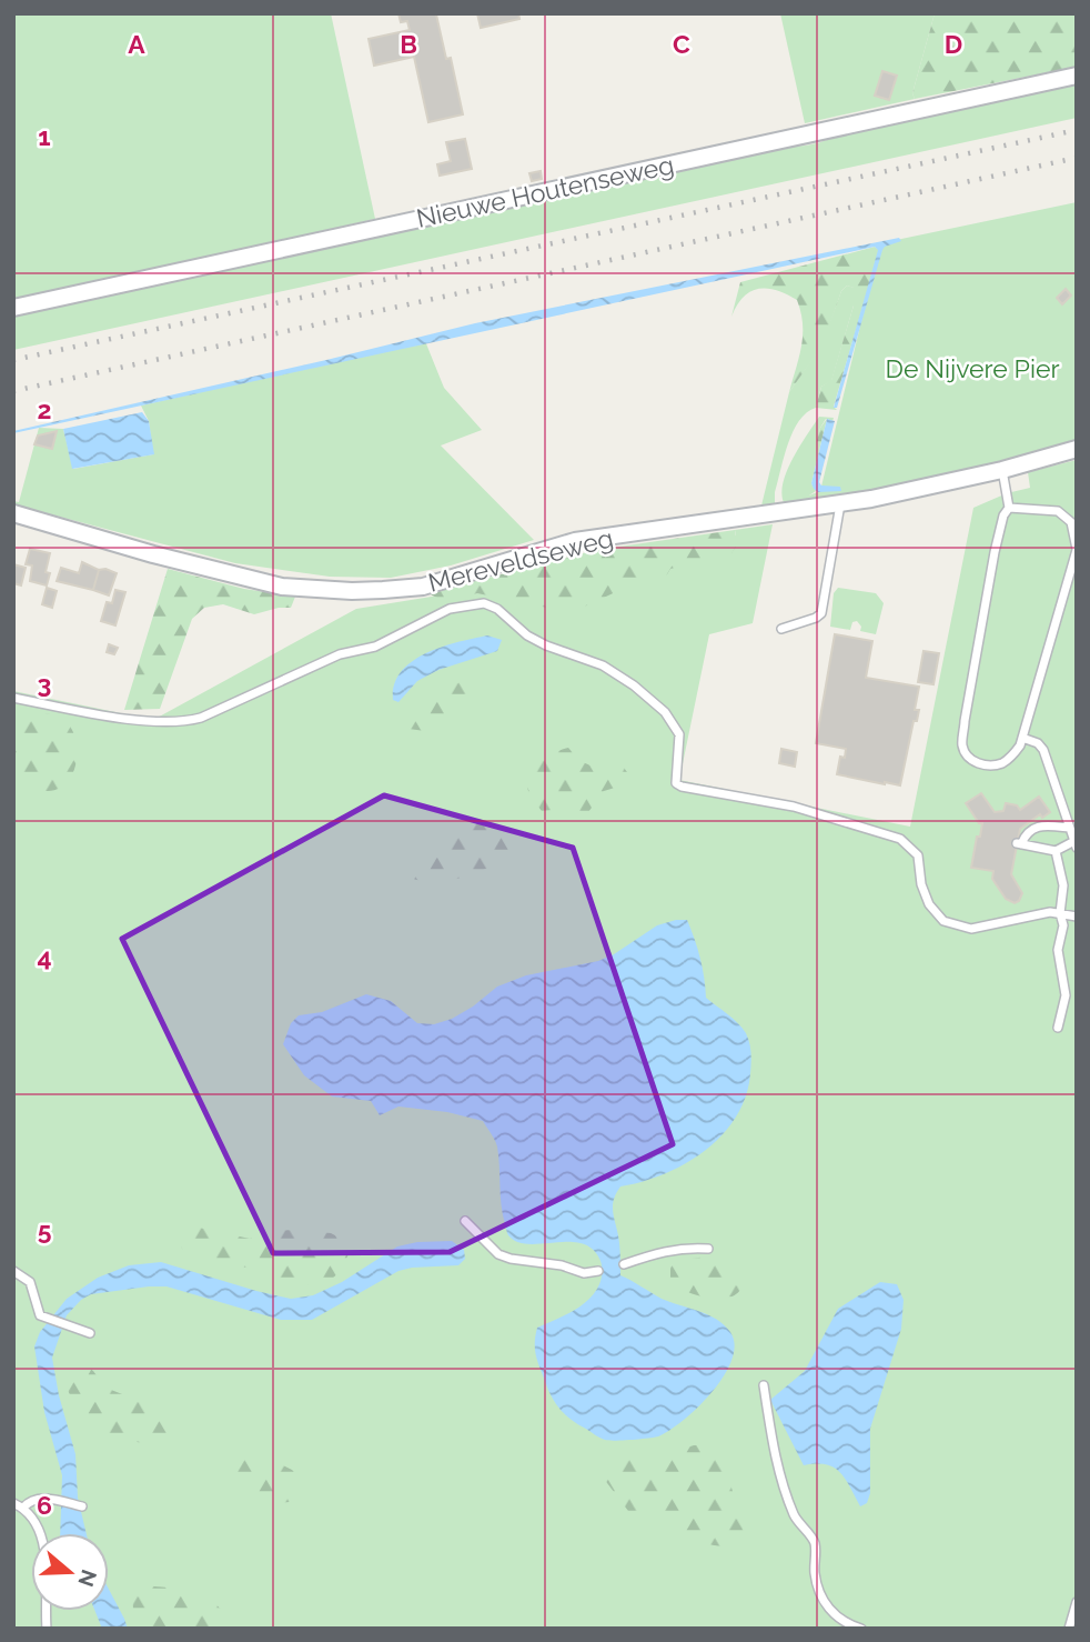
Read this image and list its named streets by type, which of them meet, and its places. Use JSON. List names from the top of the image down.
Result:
{
  "streets": {
    "street": ["Nieuwe Houtenseweg", "Mereveldseweg"]
  },
  "parks": ["De Nijvere Pier"],
  "north": "right",
  "grid": {
    "columns": [
      "A",
      "B",
      "C",
      "D"
    ],
    "rows": [
      "1",
      "2",
      "3",
      "4",
      "5",
      "6"
    ]
  }
}
